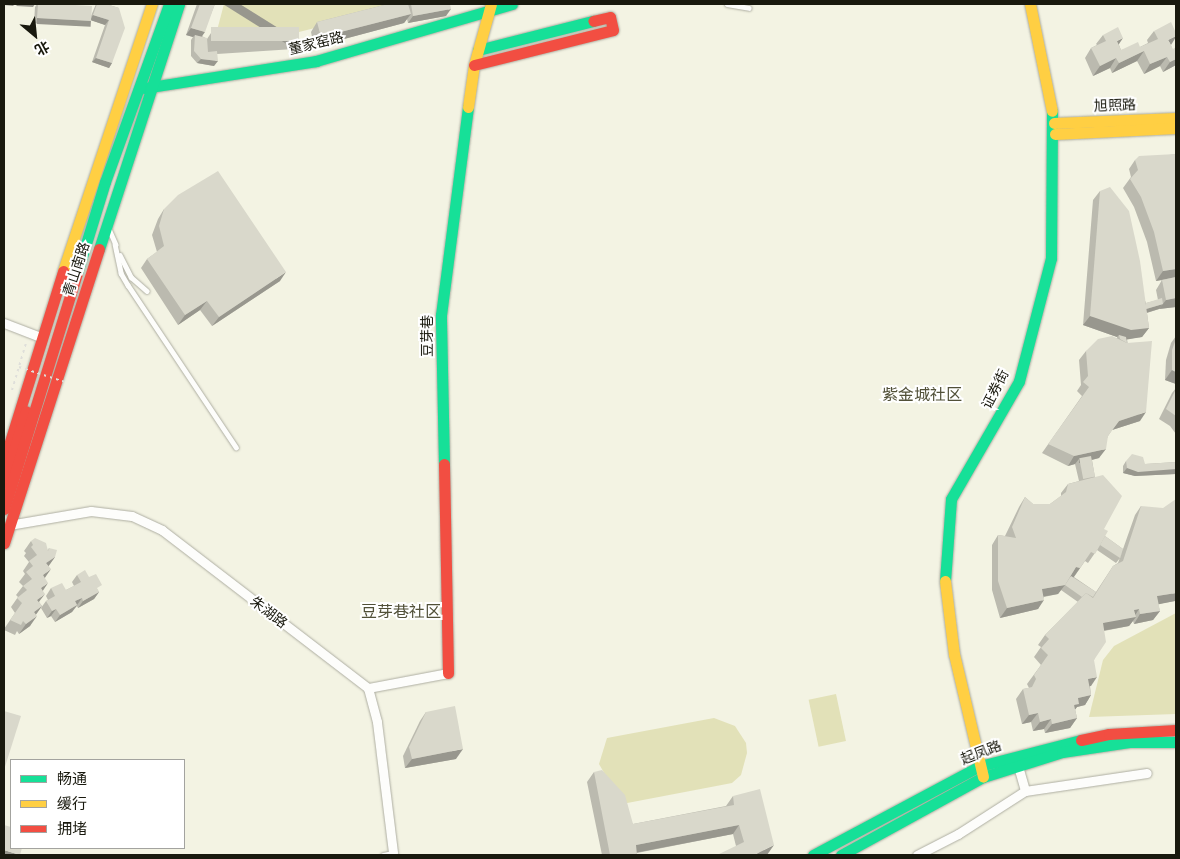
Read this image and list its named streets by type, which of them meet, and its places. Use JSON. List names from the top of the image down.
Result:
{
  "streets": {
    "street": [
      "董家窑路",
      "旭照路",
      "青山南路",
      "豆芽巷",
      "证券街",
      "朱湖路",
      "起凤路"
    ]
  },
  "crossings": [
    ["董家窑路", "青山南路"],
    ["董家窑路", "豆芽巷"],
    ["旭照路", "证券街"],
    ["青山南路", "朱湖路"],
    ["证券街", "起凤路"]
  ],
  "districts": ["紫金城社区", "豆芽巷社区"],
  "legend": ["畅通", "缓行", "拥堵"],
  "north": "bottom right"
}
